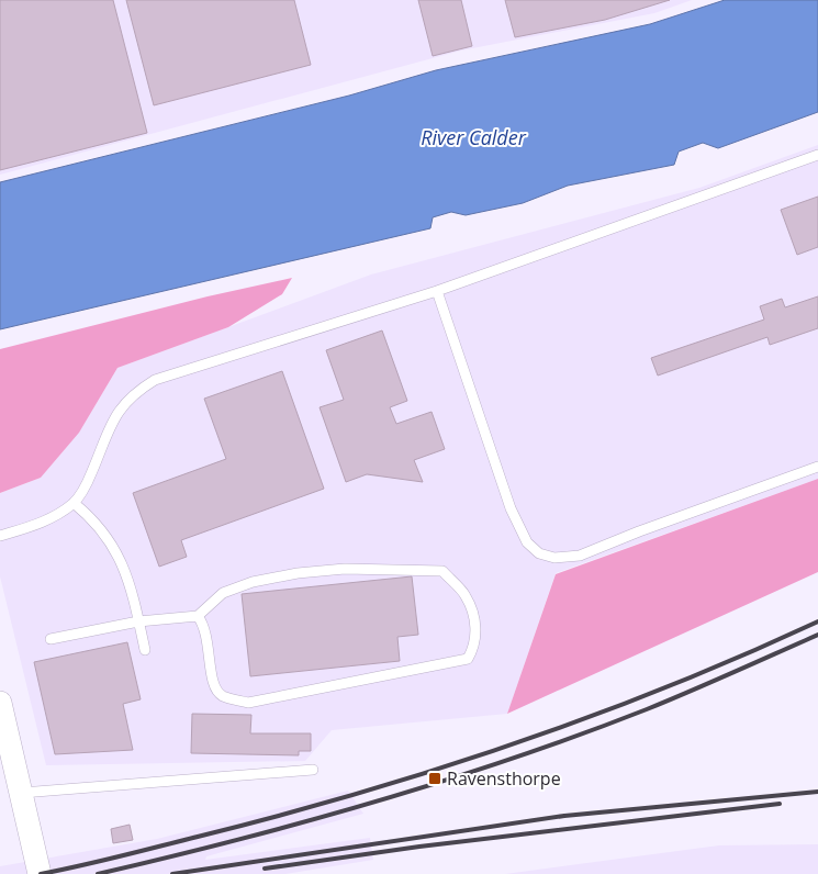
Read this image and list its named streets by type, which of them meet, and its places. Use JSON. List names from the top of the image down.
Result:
{
  "water": ["River Calder"],
  "places": {
    "transit": ["Ravensthorpe"]
  }
}
